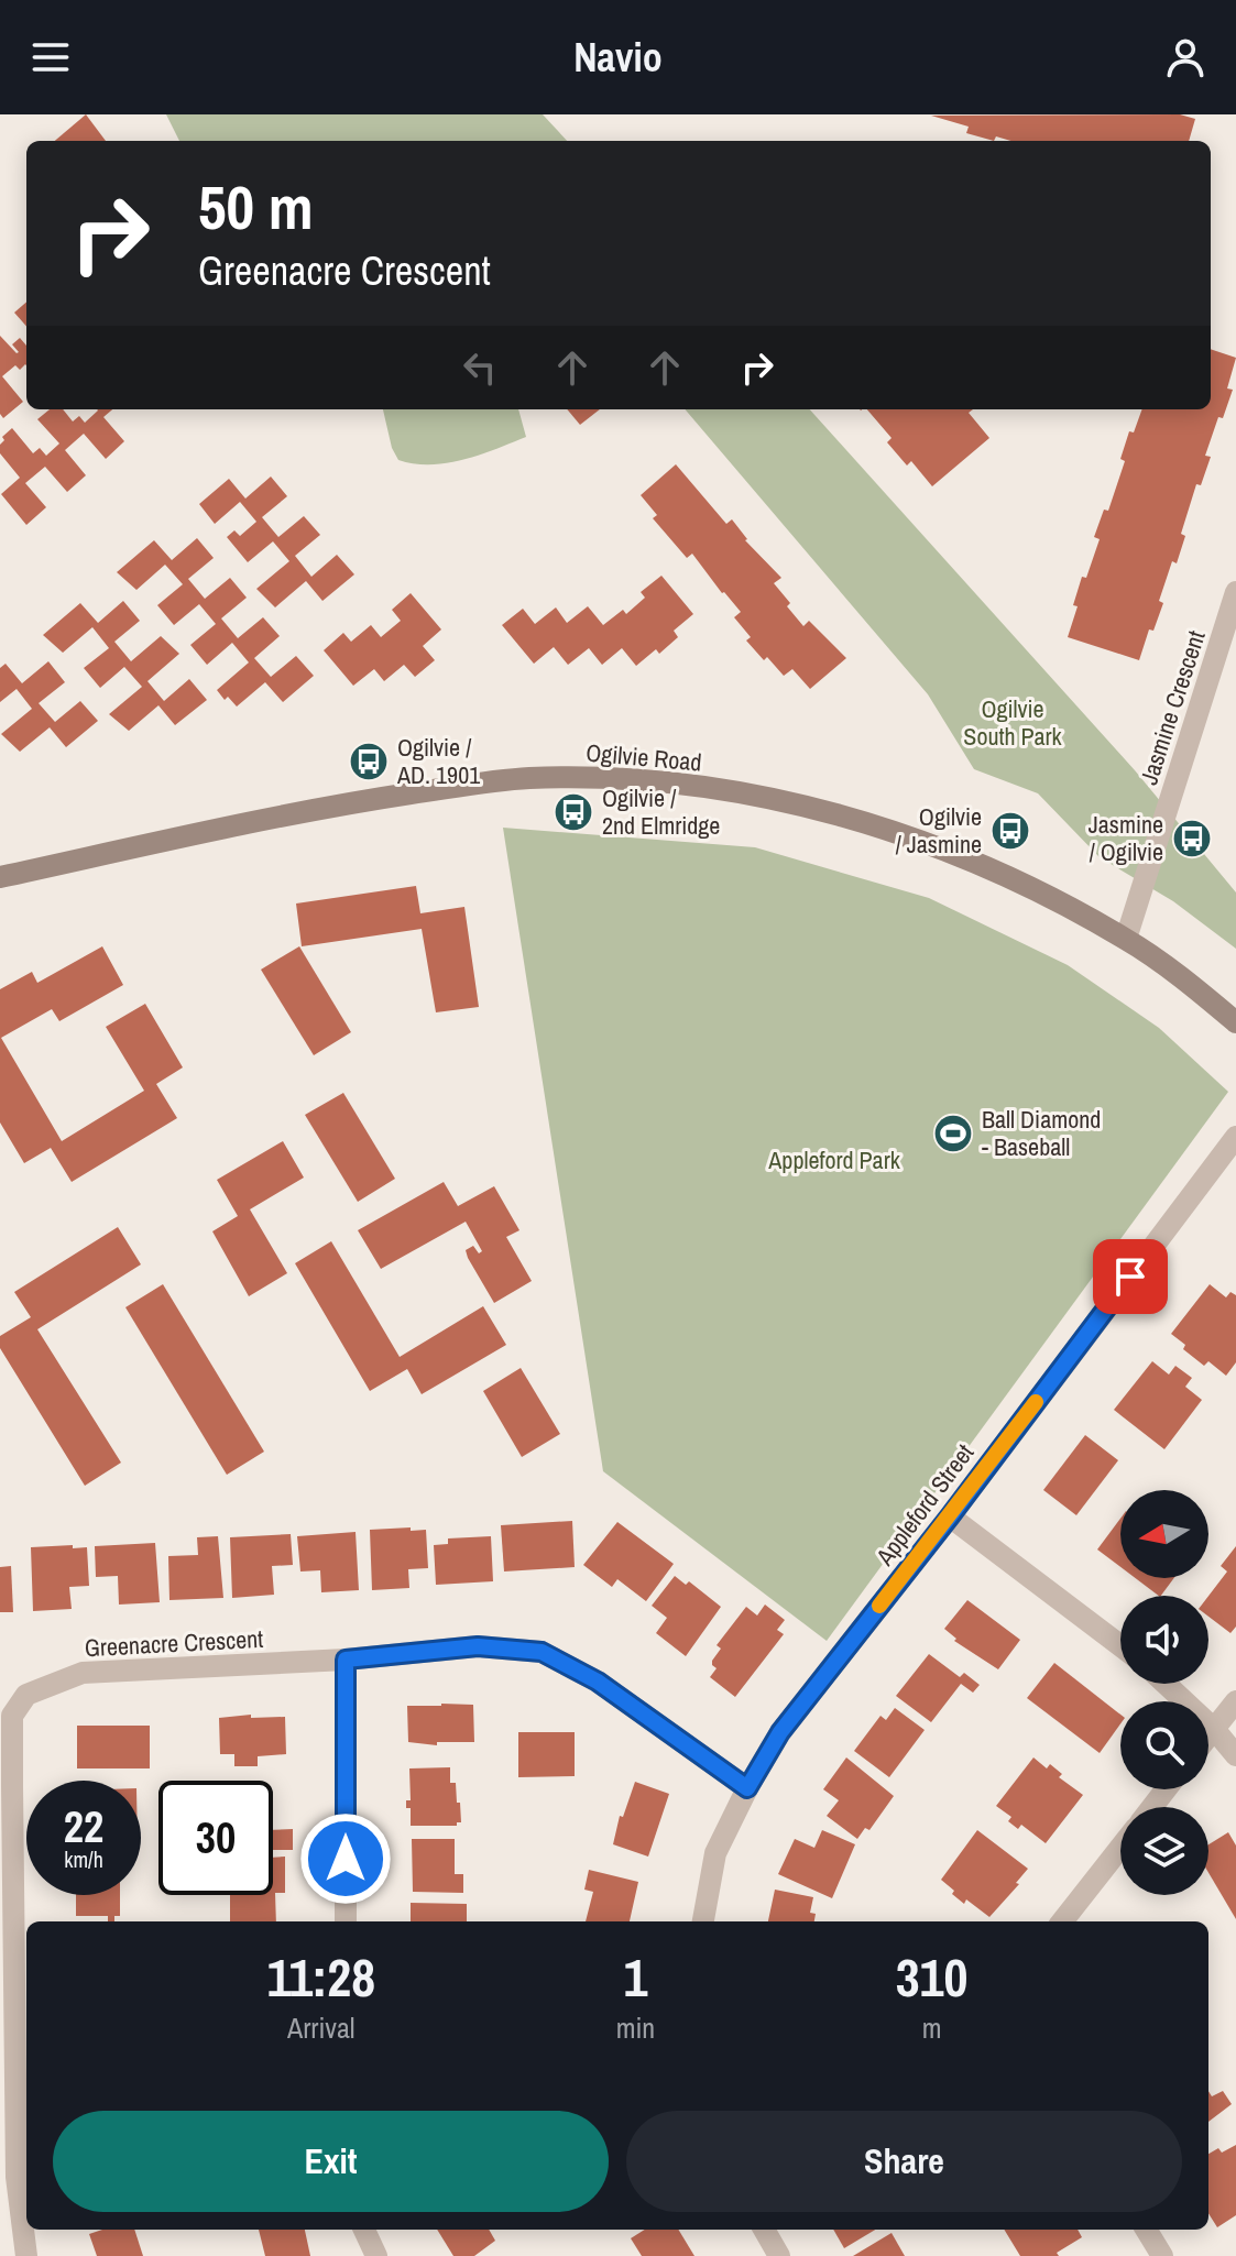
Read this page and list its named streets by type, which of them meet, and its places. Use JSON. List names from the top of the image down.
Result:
{
  "streets": {
    "main road": ["Ogilvie Road"],
    "street": ["Jasmine Crescent", "Appleford Street", "Greenacre Crescent"]
  },
  "crossings": [
    ["Jasmine Crescent", "Ogilvie Road"],
    ["Appleford Street", "Greenacre Crescent"]
  ],
  "parks": ["Ogilvie South Park", "Appleford Park"],
  "places": {
    "bus stop": [
      "Ogilvie / AD. 1901",
      "Ogilvie / 2nd Elmridge",
      "Ogilvie / Jasmine",
      "Jasmine / Ogilvie"
    ],
    "sports": ["Ball Diamond - Baseball"]
  },
  "north": "left",
  "page": {
    "header": "Navio",
    "turn": ["50 m", "Greenacre Crescent"],
    "speed": "22 km/h",
    "limit": "30",
    "eta": [
      "11:28",
      "Arrival",
      "1",
      "min",
      "310",
      "m"
    ],
    "buttons": ["Exit", "Share"]
  }
}
